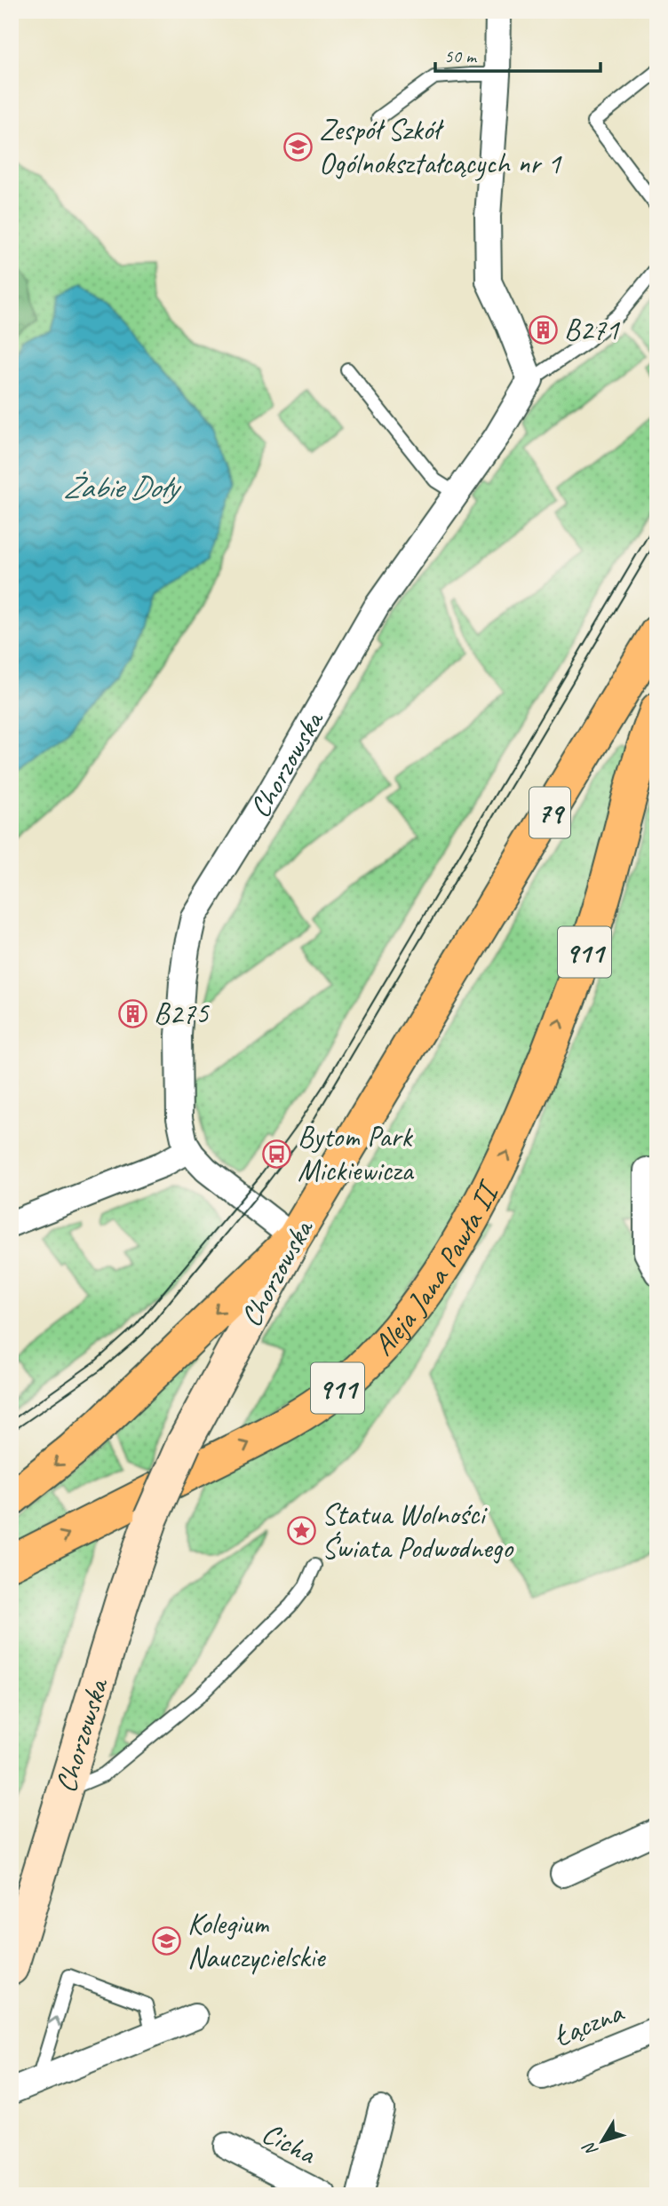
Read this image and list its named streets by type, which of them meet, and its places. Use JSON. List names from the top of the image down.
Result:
{
  "streets": {
    "main road": [
      "Chorzowska",
      "79",
      "911",
      "Aleja Jana Pawła II"
    ],
    "street": ["Łączna", "Cicha"]
  },
  "water": ["Żabie Doły"],
  "places": {
    "school or university": ["Zespół Szkół Ogólnokształcących nr 1", "Kolegium Nauczycielskie"],
    "building": ["B271", "B275"],
    "bus stop": ["Bytom Park Mickiewicza"],
    "place": ["Statua Wolności Świata Podwodnego"]
  },
  "scale_bar": "50 m",
  "north": "bottom left"
}
